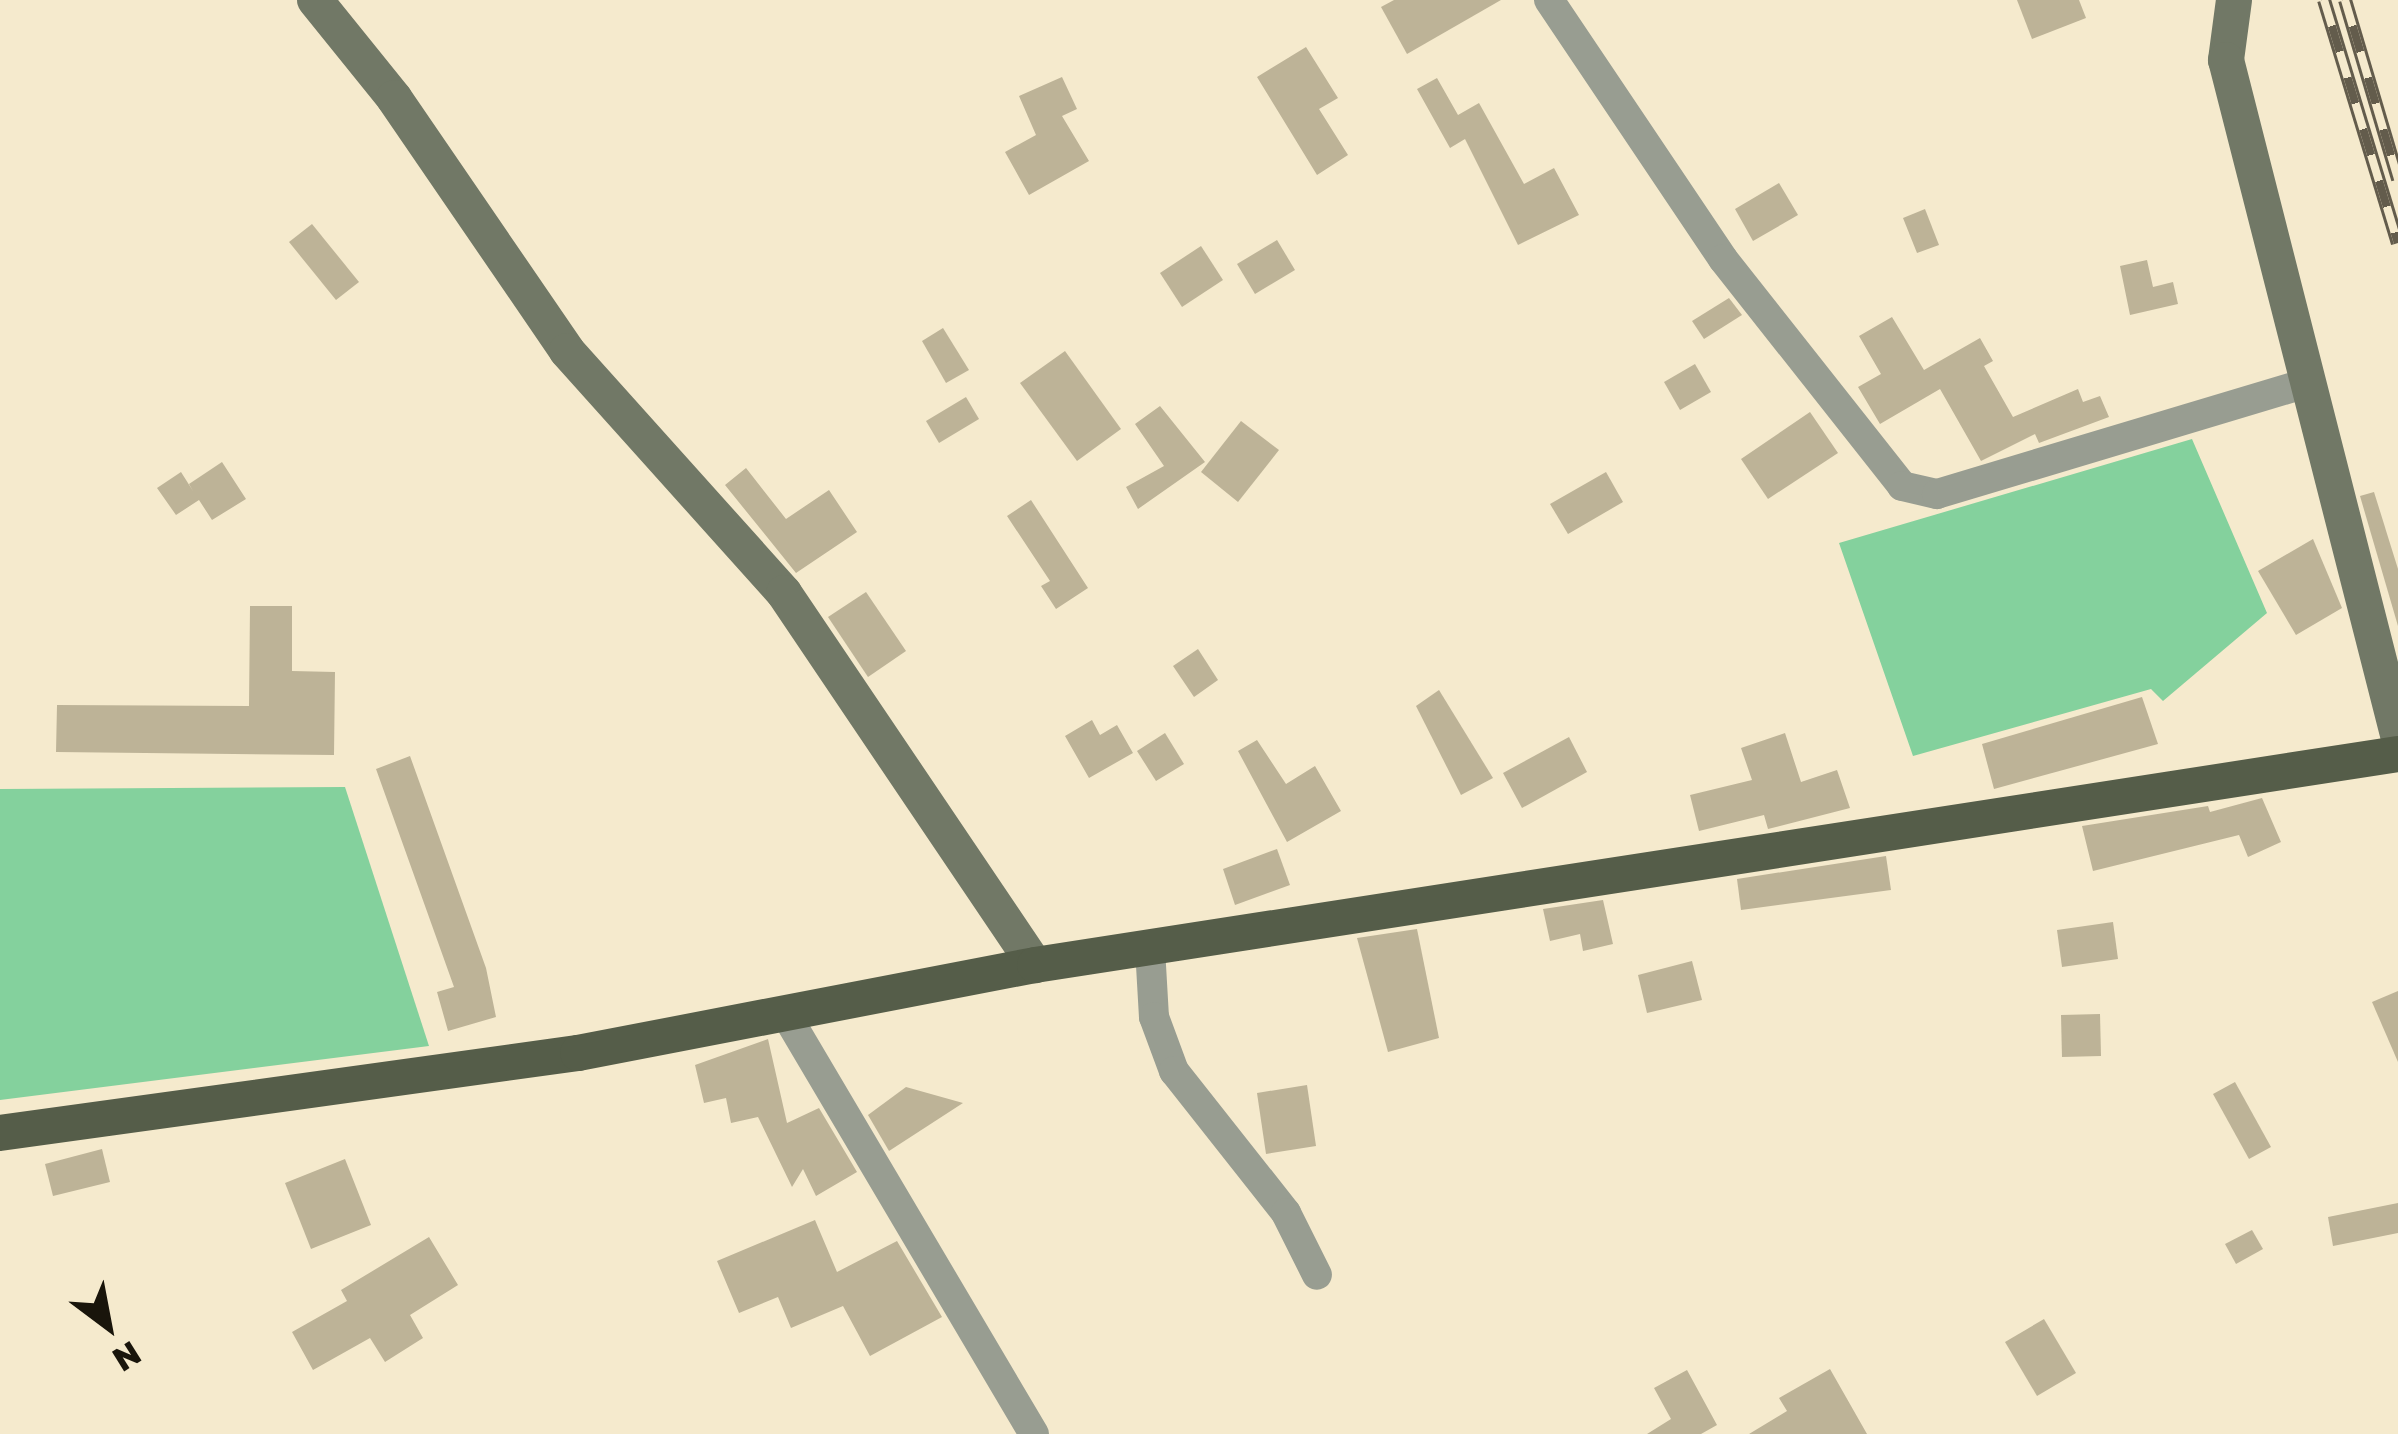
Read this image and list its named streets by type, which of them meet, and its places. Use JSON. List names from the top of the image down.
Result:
{
  "north": "bottom right"
}
